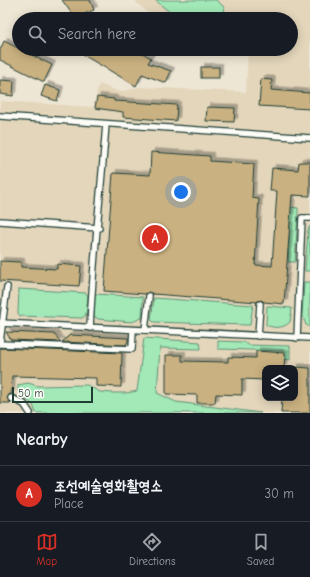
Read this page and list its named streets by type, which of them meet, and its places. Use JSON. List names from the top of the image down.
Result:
{
  "scale_bar": "50 m",
  "page": {
    "search": "Search here",
    "pins": "A",
    "scale": "50 m",
    "heading": "Nearby",
    "list": [
      {
        "mark": "A",
        "name": "조선예술영화촬영소",
        "note": "Place",
        "value": "30 m"
      }
    ],
    "nav": ["Map", "Directions", "Saved"]
  }
}
